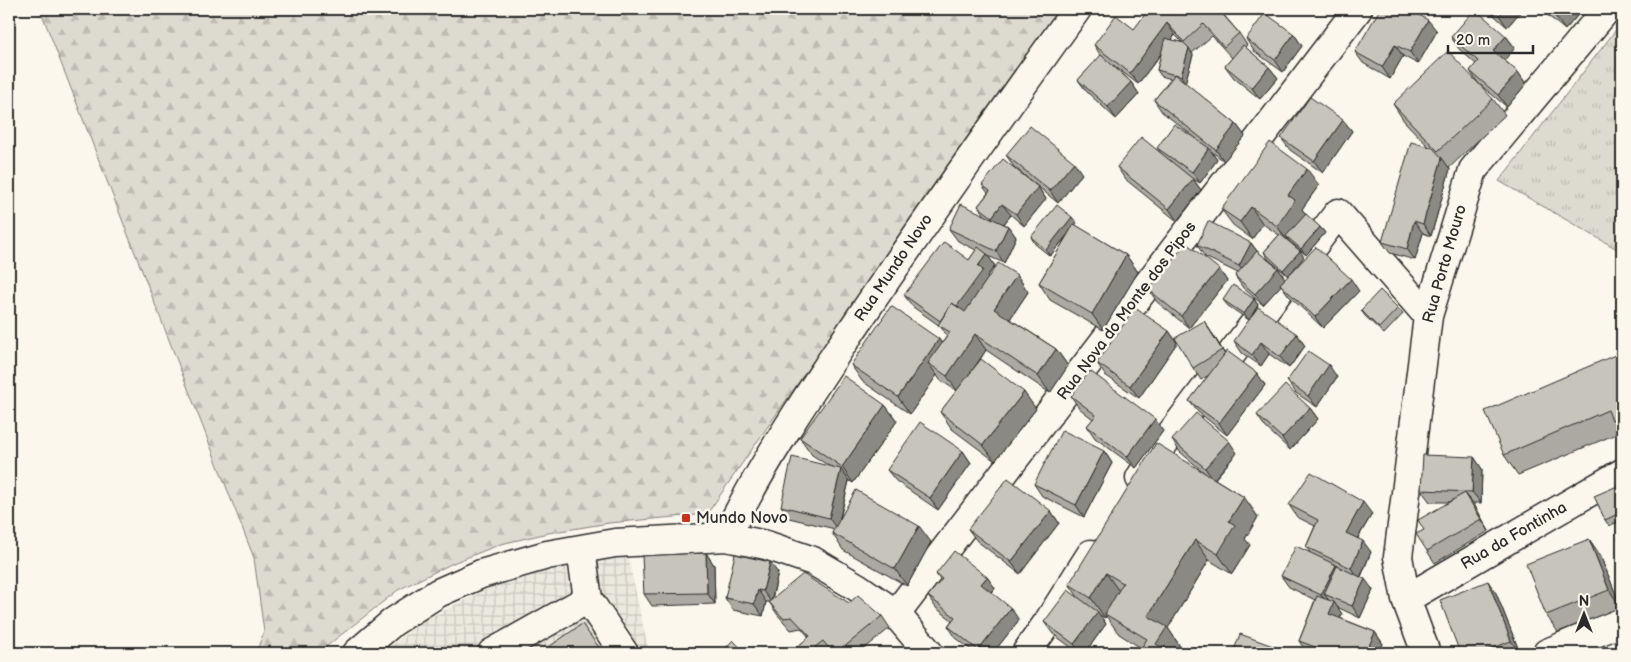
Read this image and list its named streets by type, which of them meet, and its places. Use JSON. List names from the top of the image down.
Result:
{
  "streets": {
    "street": [
      "Rua Porto Mouro",
      "Rua Mundo Novo",
      "Rua Nova do Monte dos Pipos",
      "Rua da Fontinha"
    ]
  },
  "crossings": [
    ["Rua Porto Mouro", "Rua da Fontinha"]
  ],
  "places": {
    "transit": ["Mundo Novo"]
  },
  "scale_bar": "20 m",
  "north": "top"
}
